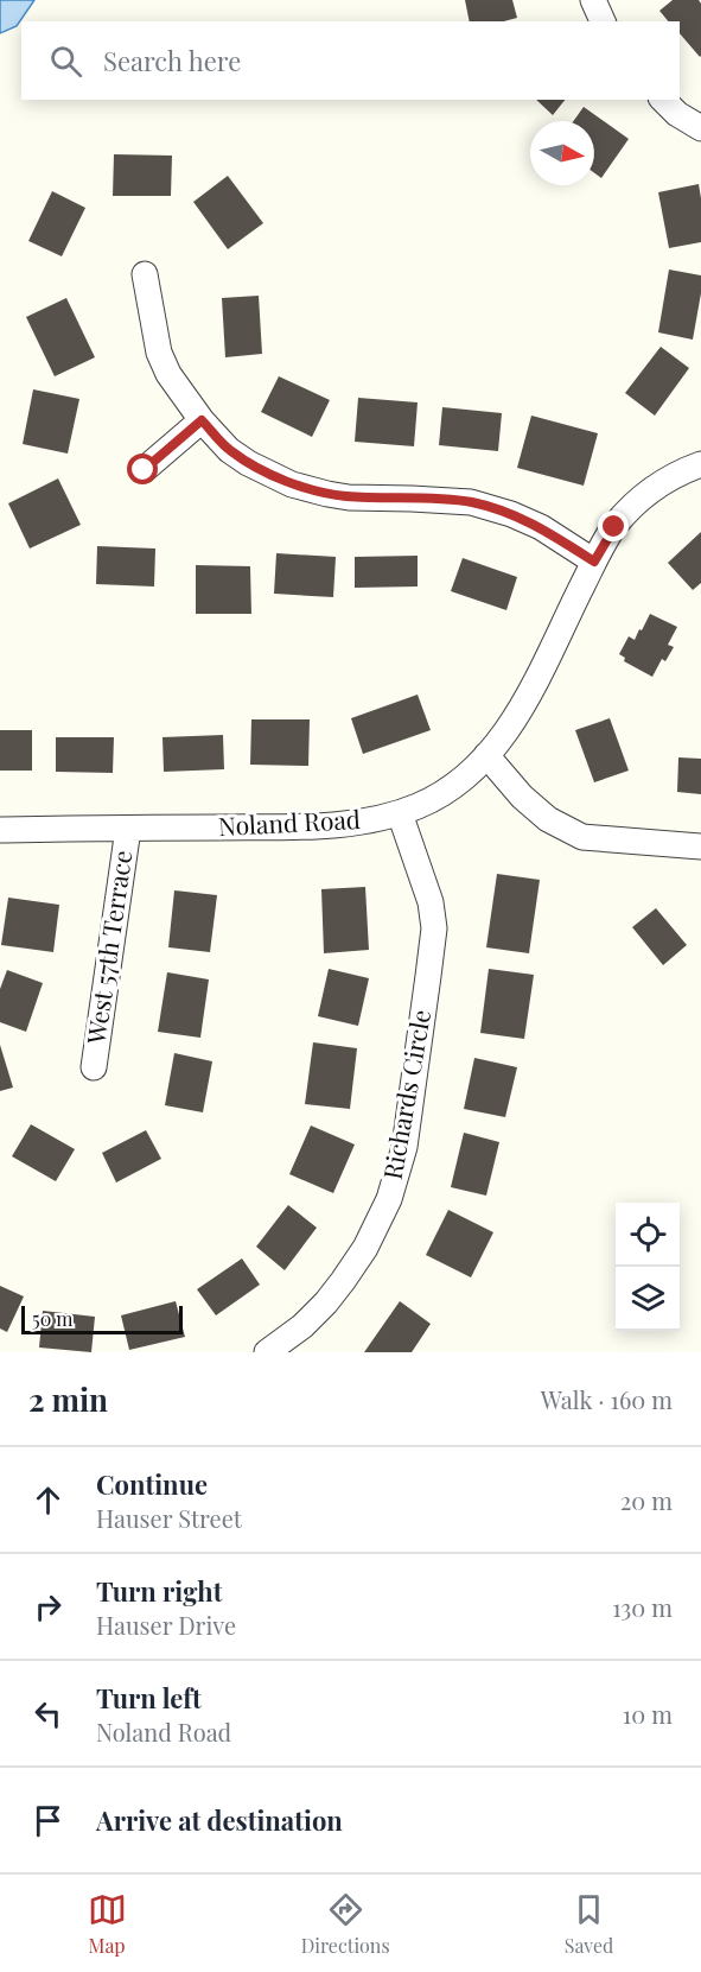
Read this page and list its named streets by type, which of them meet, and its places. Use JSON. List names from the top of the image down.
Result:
{
  "streets": {
    "street": ["Noland Road", "West 57th Terrace", "Richards Circle"]
  },
  "crossings": [
    ["Noland Road", "West 57th Terrace"],
    ["Noland Road", "Richards Circle"]
  ],
  "scale_bar": "50 m",
  "north": "right",
  "page": {
    "search": "Search here",
    "scale": "50 m",
    "heading": ["2 min", "Walk · 160 m"],
    "list": [
      ["Continue", "Hauser Street", "20 m"],
      ["Turn right", "Hauser Drive", "130 m"],
      ["Turn left", "Noland Road", "10 m"],
      "Arrive at destination"
    ],
    "nav": ["Map", "Directions", "Saved"]
  }
}
